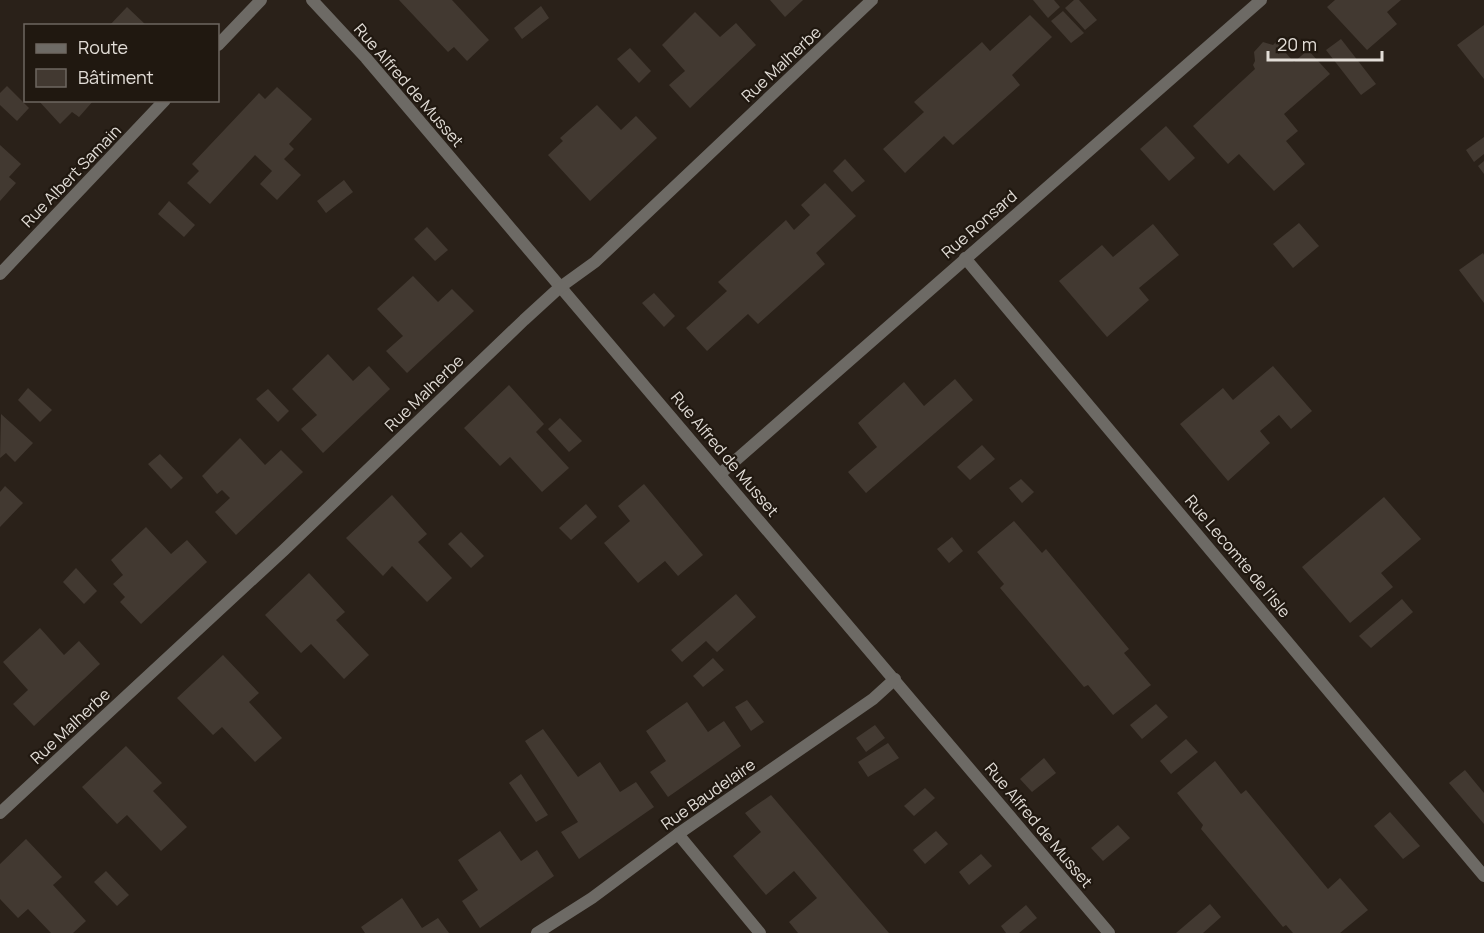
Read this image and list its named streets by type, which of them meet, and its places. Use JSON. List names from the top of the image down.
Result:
{
  "streets": {
    "street": [
      "Rue Malherbe",
      "Rue Alfred de Musset",
      "Rue Albert Samain",
      "Rue Ronsard",
      "Rue Lecomte de l'Isle",
      "Rue Baudelaire"
    ]
  },
  "crossings": [
    ["Rue Malherbe", "Rue Alfred de Musset"],
    ["Rue Alfred de Musset", "Rue Ronsard"],
    ["Rue Alfred de Musset", "Rue Baudelaire"],
    ["Rue Ronsard", "Rue Lecomte de l'Isle"]
  ],
  "legend": ["Route", "Bâtiment"],
  "scale_bar": "20 m"
}
